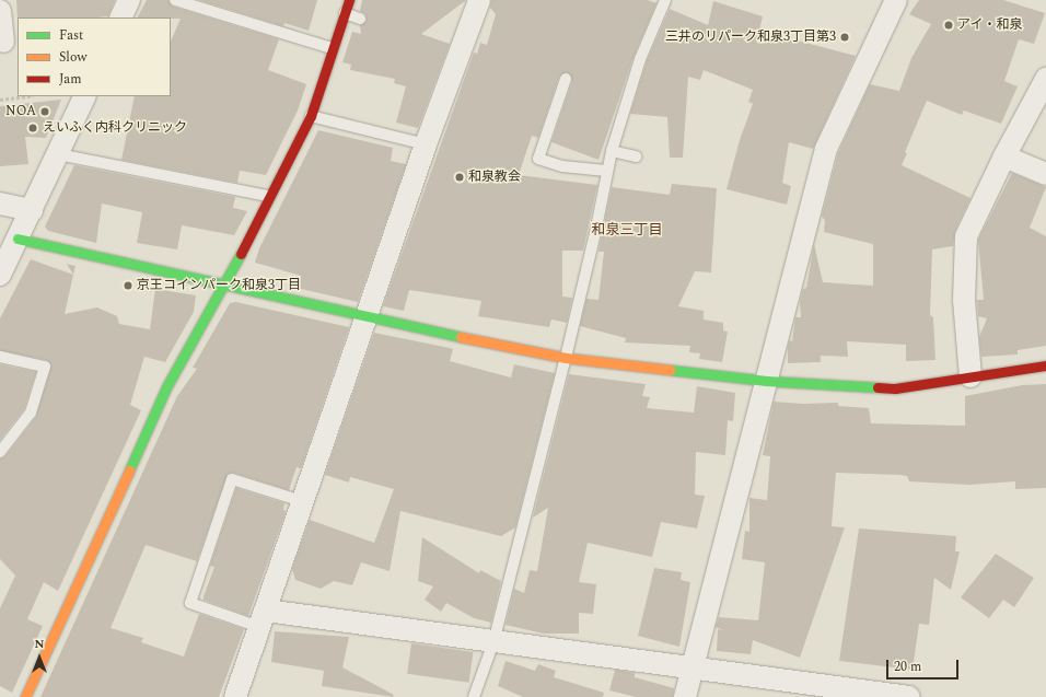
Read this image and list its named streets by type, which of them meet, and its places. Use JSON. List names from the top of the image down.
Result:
{
  "districts": ["和泉三丁目"],
  "places": [
    "アイ・和泉",
    "三井のリパーク和泉3丁目第3",
    "NOA",
    "えいふく内科クリニック",
    "和泉教会",
    "京王コインパーク和泉3丁目"
  ],
  "legend": ["Fast", "Slow", "Jam"],
  "scale_bar": "20 m",
  "north": "top"
}
